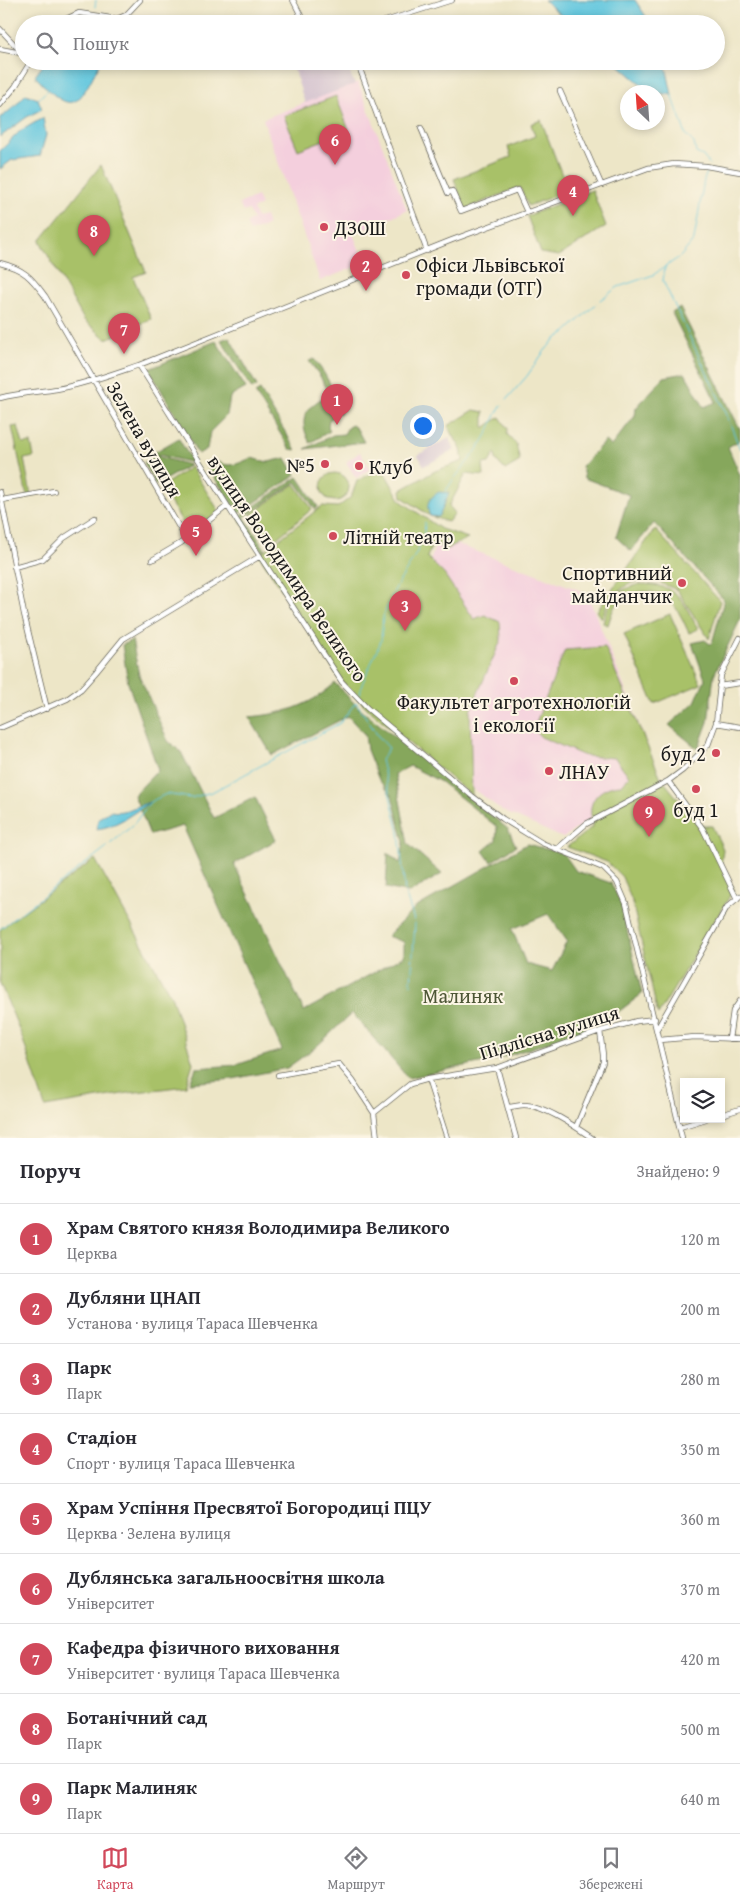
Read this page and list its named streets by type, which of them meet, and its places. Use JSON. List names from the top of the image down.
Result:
{
  "streets": {
    "street": ["Зелена вулиця", "вулиця Володимира Великого", "Підлісна вулиця"]
  },
  "crossings": [
    ["вулиця Володимира Великого", "Підлісна вулиця"]
  ],
  "parks": ["Малиняк"],
  "places": [
    "ДЗОШ",
    "Офіси Львівської громади (ОТГ)",
    "№5",
    "Клуб",
    "Літній театр",
    "Спортивний майданчик",
    "Факультет агротехнологій і екології",
    "буд 2",
    "ЛНАУ",
    "буд 1"
  ],
  "north": "top left",
  "page": {
    "search": "Пошук",
    "pins": [
      "6",
      "4",
      "8",
      "2",
      "7",
      "1",
      "5",
      "3",
      "9"
    ],
    "heading": ["Поруч", "Знайдено: 9"],
    "list": [
      {
        "mark": "1",
        "name": "Храм Святого князя Володимира Великого",
        "note": "Церква",
        "value": "120 m"
      },
      {
        "mark": "2",
        "name": "Дубляни ЦНАП",
        "note": "Установа · вулиця Тараса Шевченка",
        "value": "200 m"
      },
      {
        "mark": "3",
        "name": "Парк",
        "note": "Парк",
        "value": "280 m"
      },
      {
        "mark": "4",
        "name": "Стадіон",
        "note": "Спорт · вулиця Тараса Шевченка",
        "value": "350 m"
      },
      {
        "mark": "5",
        "name": "Храм Успіння Пресвятої Богородиці ПЦУ",
        "note": "Церква · Зелена вулиця",
        "value": "360 m"
      },
      {
        "mark": "6",
        "name": "Дублянська загальноосвітня школа",
        "note": "Університет",
        "value": "370 m"
      },
      {
        "mark": "7",
        "name": "Кафедра фізичного виховання",
        "note": "Університет · вулиця Тараса Шевченка",
        "value": "420 m"
      },
      {
        "mark": "8",
        "name": "Ботанічний сад",
        "note": "Парк",
        "value": "500 m"
      },
      {
        "mark": "9",
        "name": "Парк Малиняк",
        "note": "Парк",
        "value": "640 m"
      }
    ],
    "nav": ["Карта", "Маршрут", "Збережені"]
  }
}
